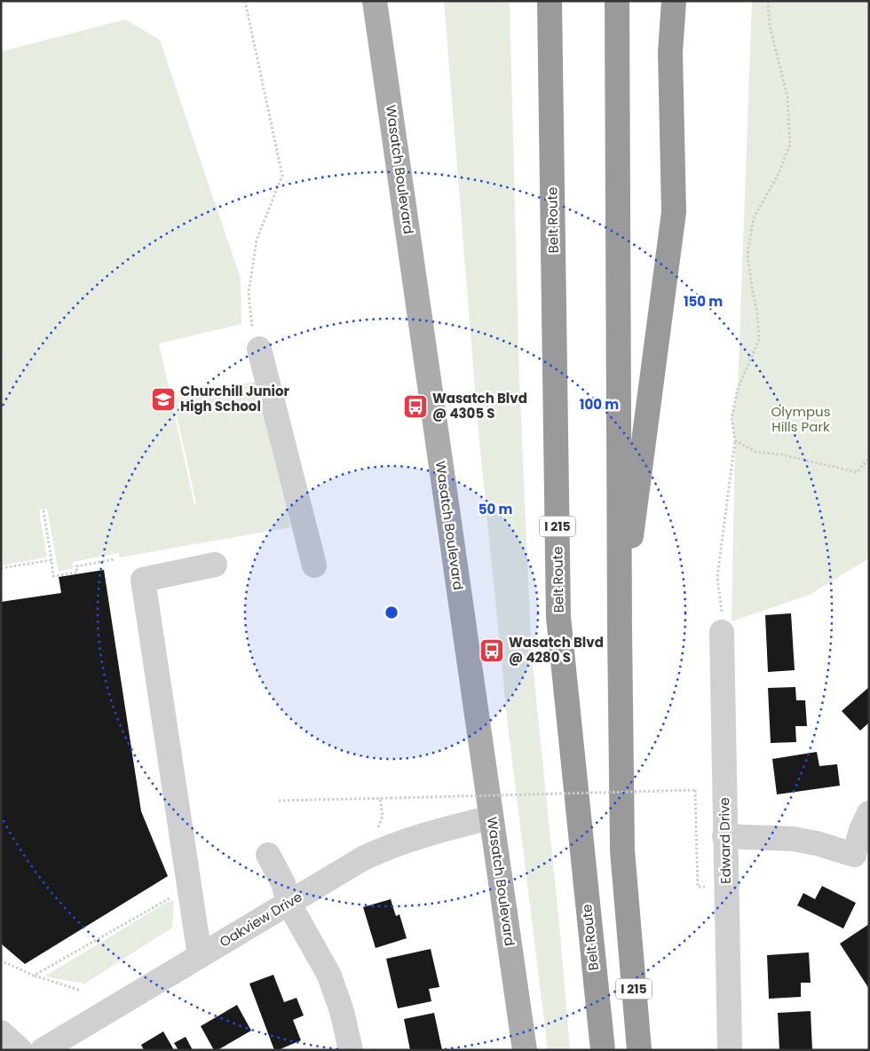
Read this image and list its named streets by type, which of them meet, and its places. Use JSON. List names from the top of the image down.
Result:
{
  "streets": {
    "highway": ["Belt Route", "I 215"],
    "main road": ["Wasatch Boulevard"],
    "street": ["Edward Drive", "Oakview Drive"]
  },
  "crossings": [
    ["Wasatch Boulevard", "Oakview Drive"]
  ],
  "parks": ["Olympus Hills Park"],
  "places": {
    "school or university": ["Churchill Junior High School"],
    "bus stop": ["Wasatch Blvd @ 4305 S", "Wasatch Blvd @ 4280 S"]
  },
  "rings": ["150 m", "100 m", "50 m"]
}
